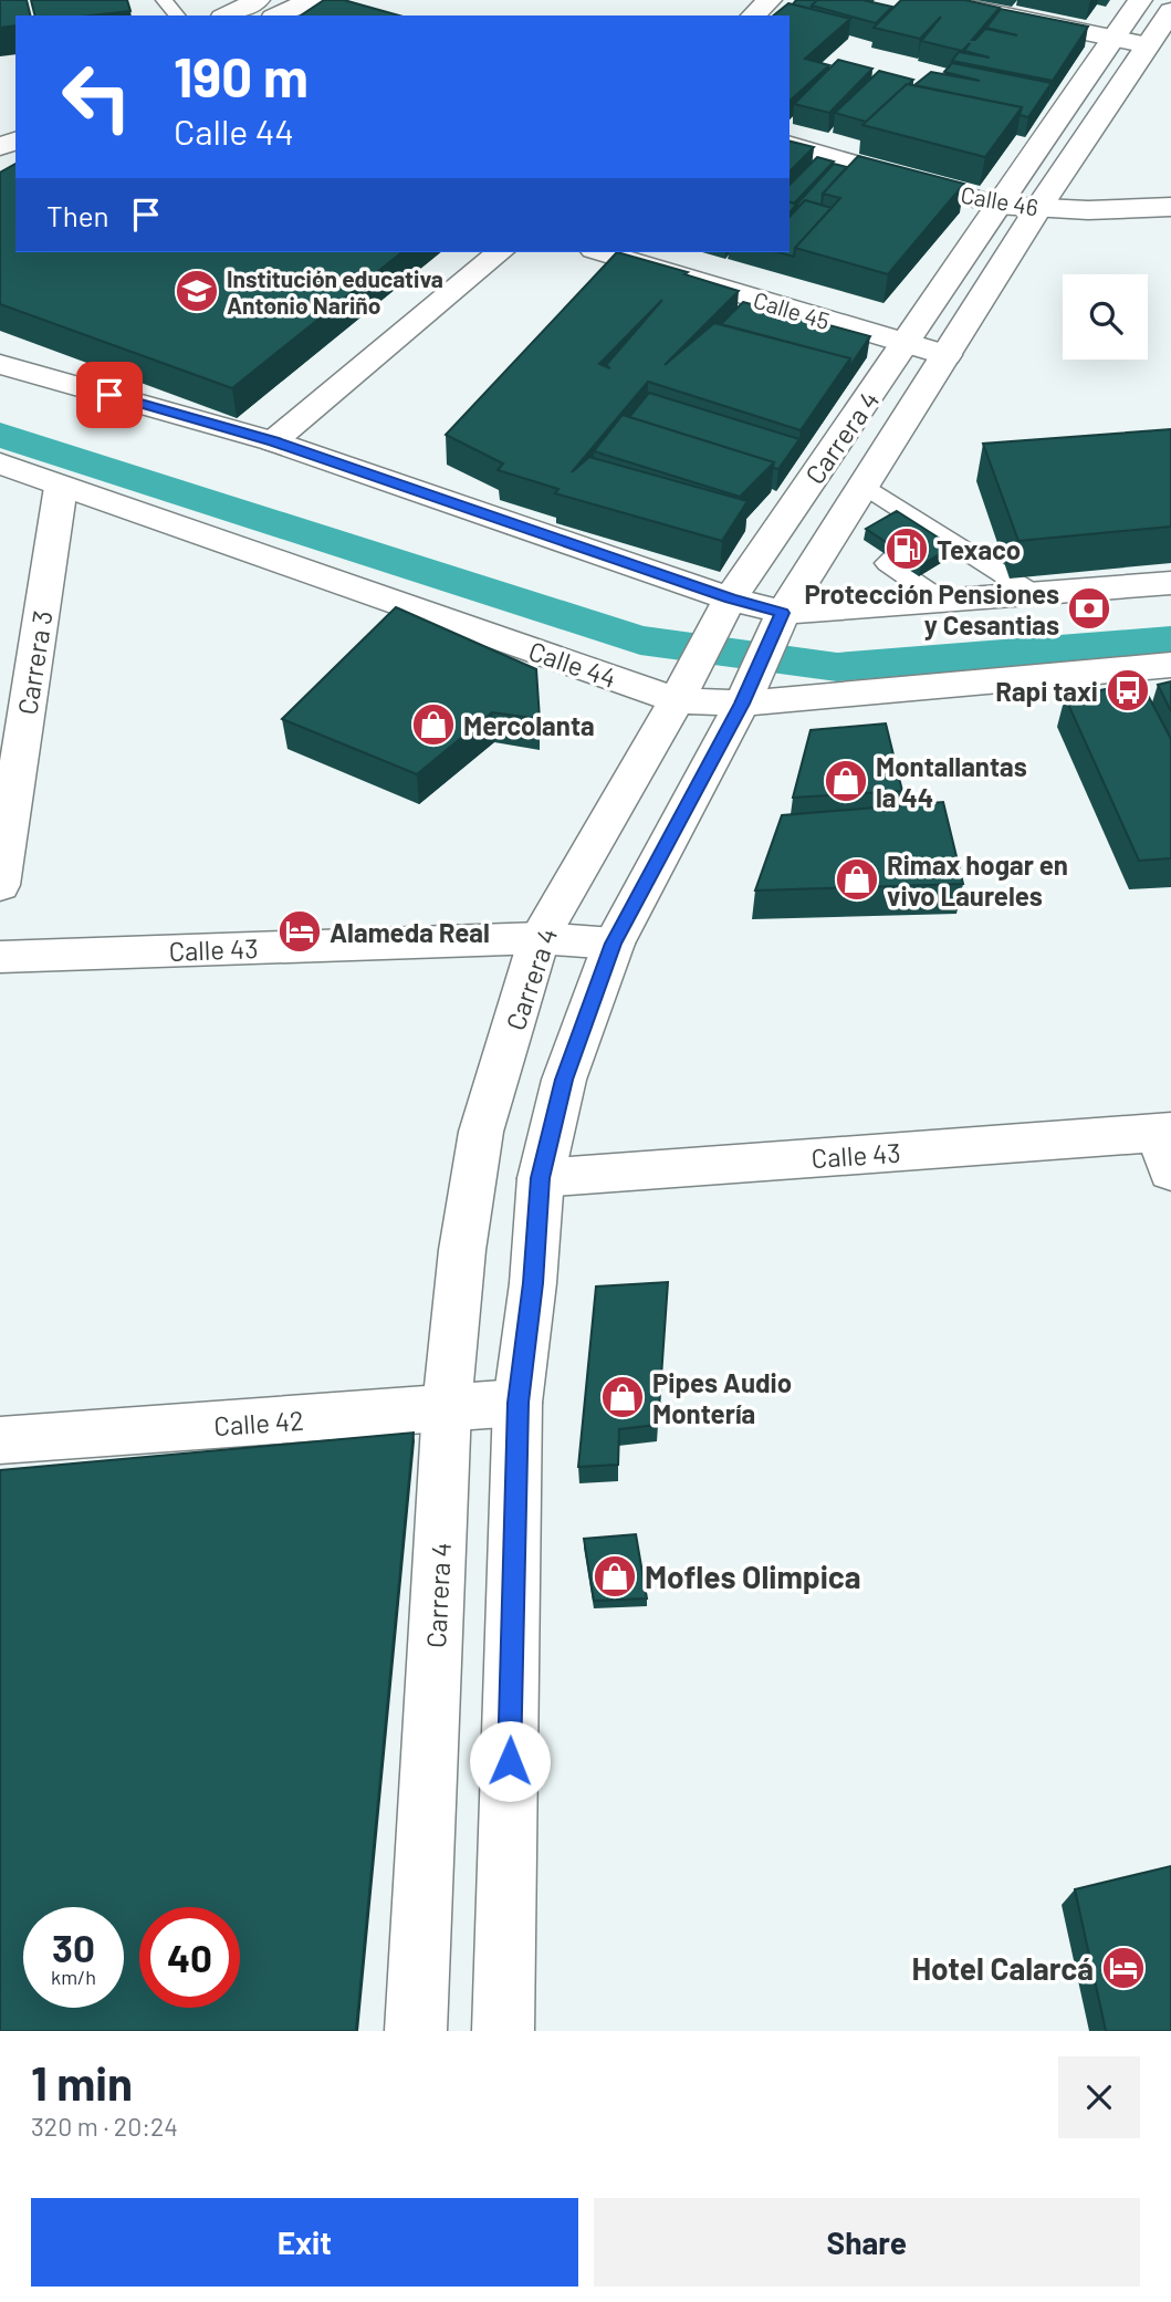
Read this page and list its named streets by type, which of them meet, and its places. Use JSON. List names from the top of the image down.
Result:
{
  "streets": {
    "street": [
      "Calle 46",
      "Calle 45",
      "Carrera 4",
      "Carrera 3",
      "Calle 44",
      "Calle 43",
      "Calle 42"
    ]
  },
  "crossings": [
    ["Calle 46", "Carrera 4"],
    ["Calle 45", "Carrera 4"],
    ["Carrera 4", "Calle 44"],
    ["Carrera 4", "Calle 43"],
    ["Carrera 4", "Calle 42"],
    ["Carrera 3", "Calle 44"]
  ],
  "places": {
    "school or university": ["Institución educativa Antonio Nariño"],
    "fuel station": ["Texaco"],
    "bank": ["Protección Pensiones y Cesantias"],
    "bus stop": ["Rapi taxi"],
    "shop": [
      "Mercolanta",
      "Montallantas la 44",
      "Rimax hogar en vivo Laureles",
      "Pipes Audio Montería",
      "Mofles Olimpica"
    ],
    "hotel": ["Alameda Real", "Hotel Calarcá"]
  },
  "page": {
    "turn": ["190 m", "Calle 44"],
    "then": "Then",
    "speed": "30 km/h",
    "limit": "40",
    "heading": ["1 min", "320 m · 20:24"],
    "buttons": ["Exit", "Share"]
  }
}
